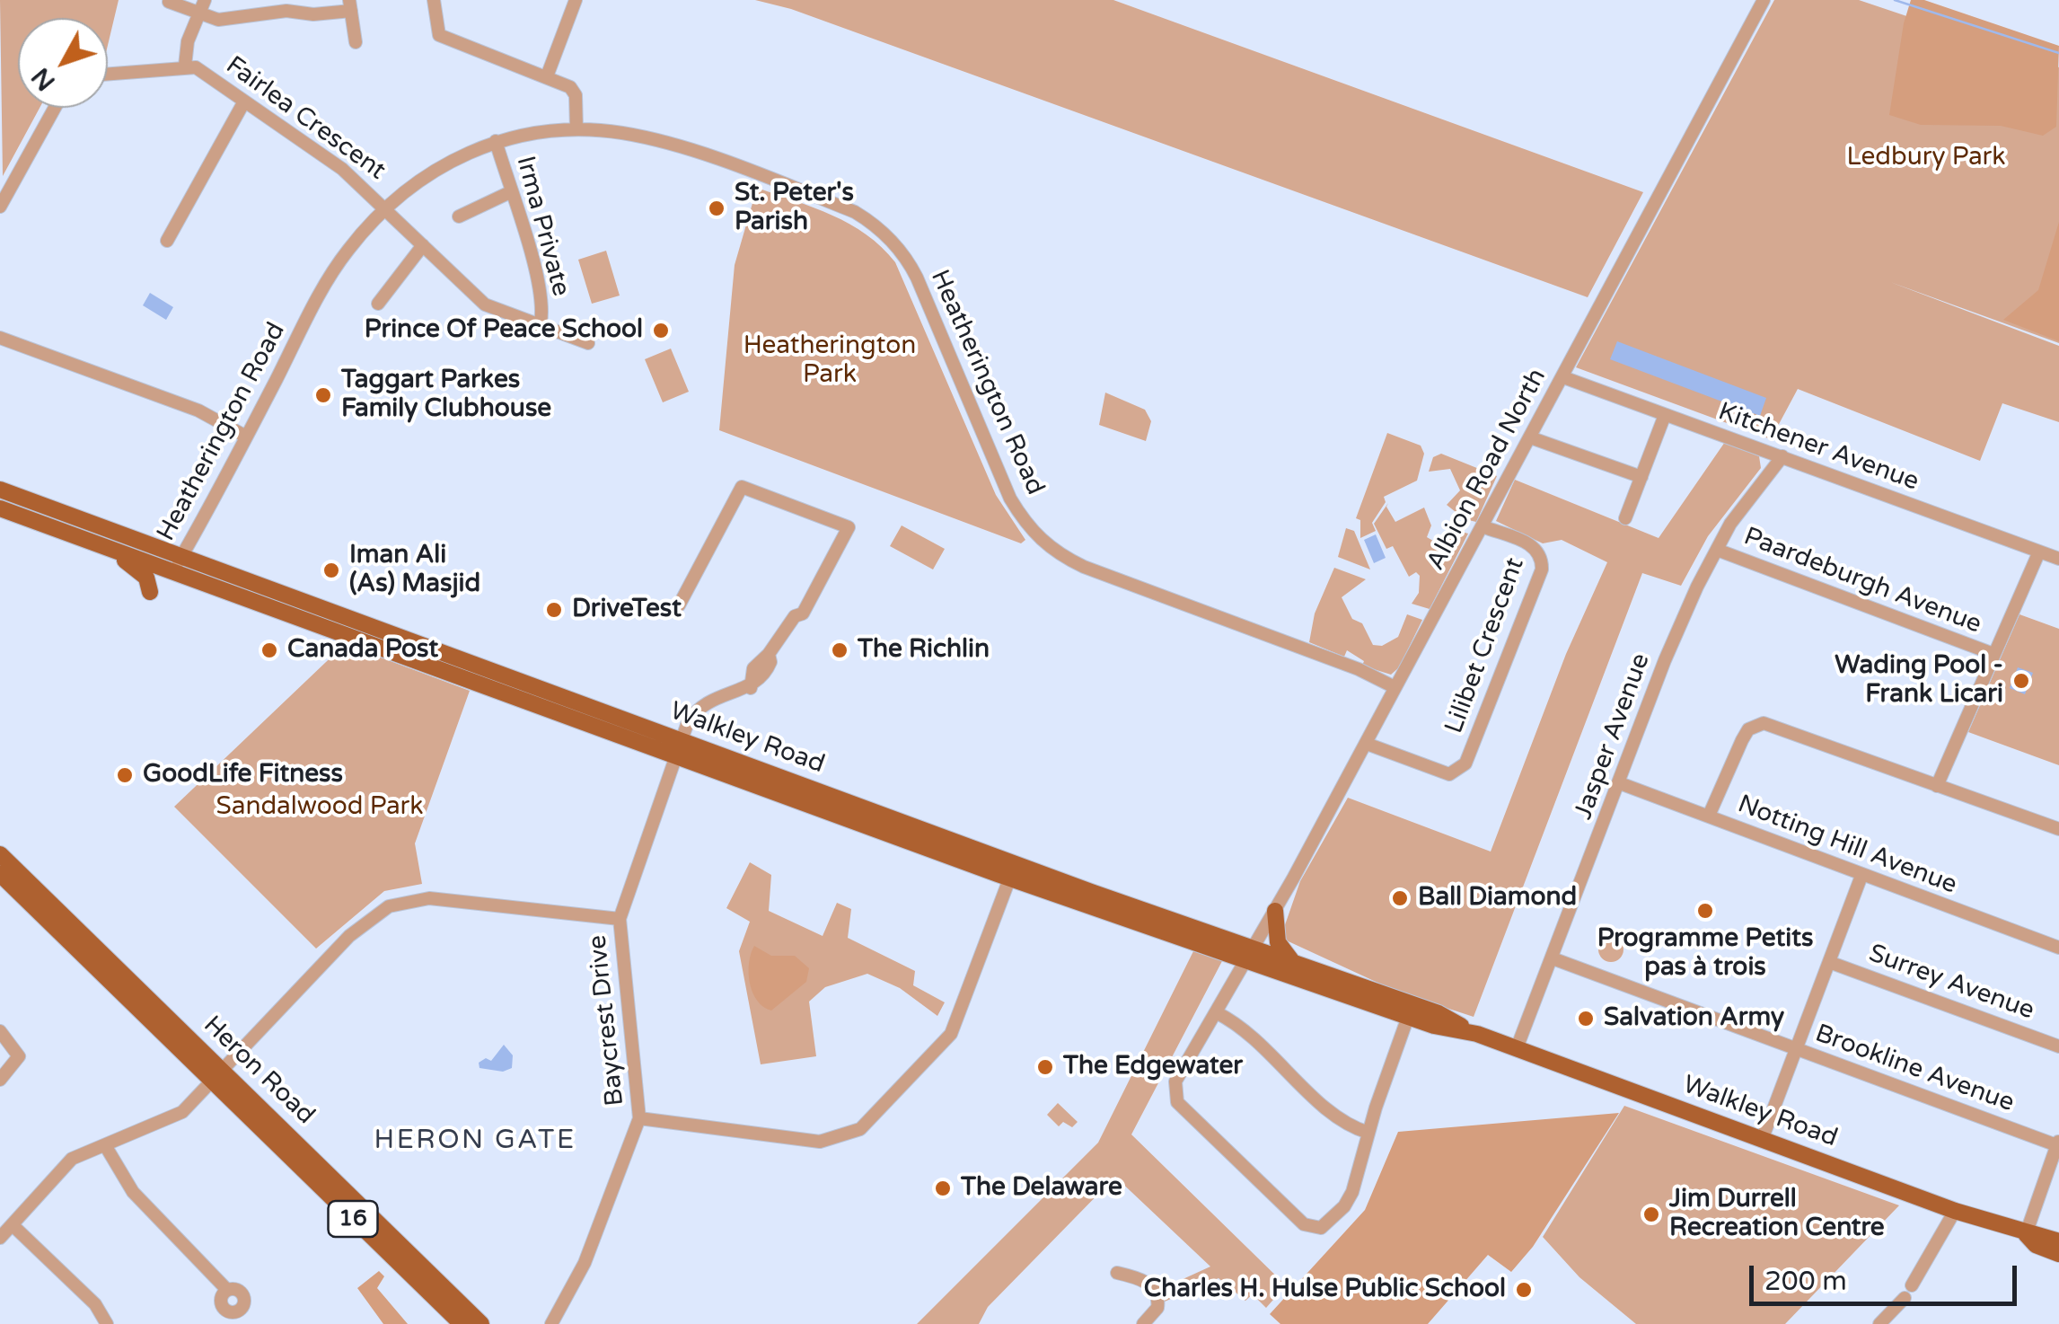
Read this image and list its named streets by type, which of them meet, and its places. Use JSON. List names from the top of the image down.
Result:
{
  "streets": {
    "main road": ["Walkley Road", "Heron Road", "16"],
    "street": [
      "Fairlea Crescent",
      "Irma Private",
      "Heatherington Road",
      "Kitchener Avenue",
      "Albion Road North",
      "Paardeburgh Avenue",
      "Lilibet Crescent",
      "Jasper Avenue",
      "Notting Hill Avenue",
      "Surrey Avenue",
      "Baycrest Drive",
      "Brookline Avenue"
    ]
  },
  "crossings": [
    ["Fairlea Crescent", "Irma Private"],
    ["Fairlea Crescent", "Heatherington Road"],
    ["Irma Private", "Heatherington Road"],
    ["Heatherington Road", "Albion Road North"],
    ["Heatherington Road", "Walkley Road"],
    ["Kitchener Avenue", "Albion Road North"],
    ["Kitchener Avenue", "Jasper Avenue"],
    ["Albion Road North", "Lilibet Crescent"],
    ["Albion Road North", "Walkley Road"],
    ["Paardeburgh Avenue", "Jasper Avenue"],
    ["Jasper Avenue", "Walkley Road"],
    ["Jasper Avenue", "Notting Hill Avenue"],
    ["Jasper Avenue", "Brookline Avenue"],
    ["Walkley Road", "Baycrest Drive"]
  ],
  "districts": ["HERON GATE"],
  "parks": ["Ledbury Park", "Heatherington Park", "Sandalwood Park"],
  "places": [
    "St. Peter's Parish",
    "Prince Of Peace School",
    "Taggart Parkes Family Clubhouse",
    "Iman Ali (As) Masjid",
    "DriveTest",
    "Canada Post",
    "The Richlin",
    "Wading Pool - Frank Licari",
    "GoodLife Fitness",
    "Ball Diamond",
    "Programme Petits pas à trois",
    "Salvation Army",
    "The Edgewater",
    "The Delaware",
    "Jim Durrell Recreation Centre",
    "Charles H. Hulse Public School"
  ],
  "scale_bar": "200 m",
  "north": "bottom left"
}
